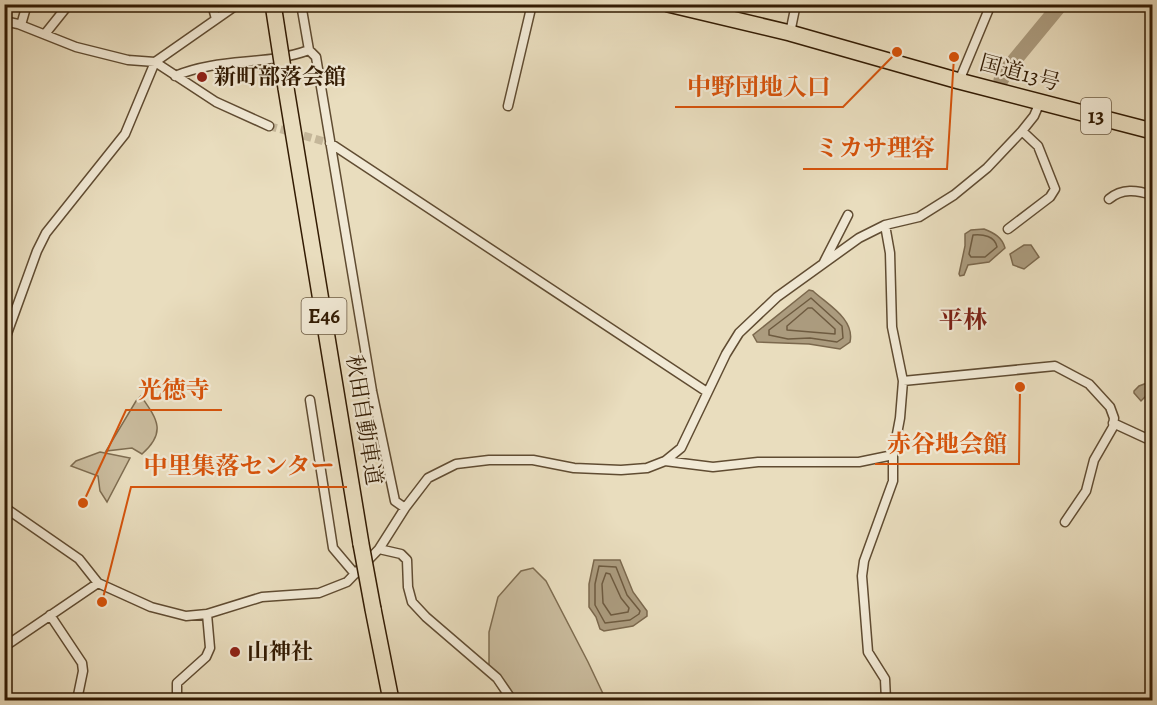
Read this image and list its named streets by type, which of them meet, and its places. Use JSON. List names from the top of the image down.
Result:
{
  "streets": {
    "highway": [
      "国道13号",
      "13",
      "E46",
      "秋田自動車道"
    ]
  },
  "districts": ["平林"],
  "places": [
    "中野団地入口",
    "ミカサ理容",
    "新町部落会館",
    "赤谷地会館",
    "光徳寺",
    "中里集落センター",
    "山神社"
  ]
}
